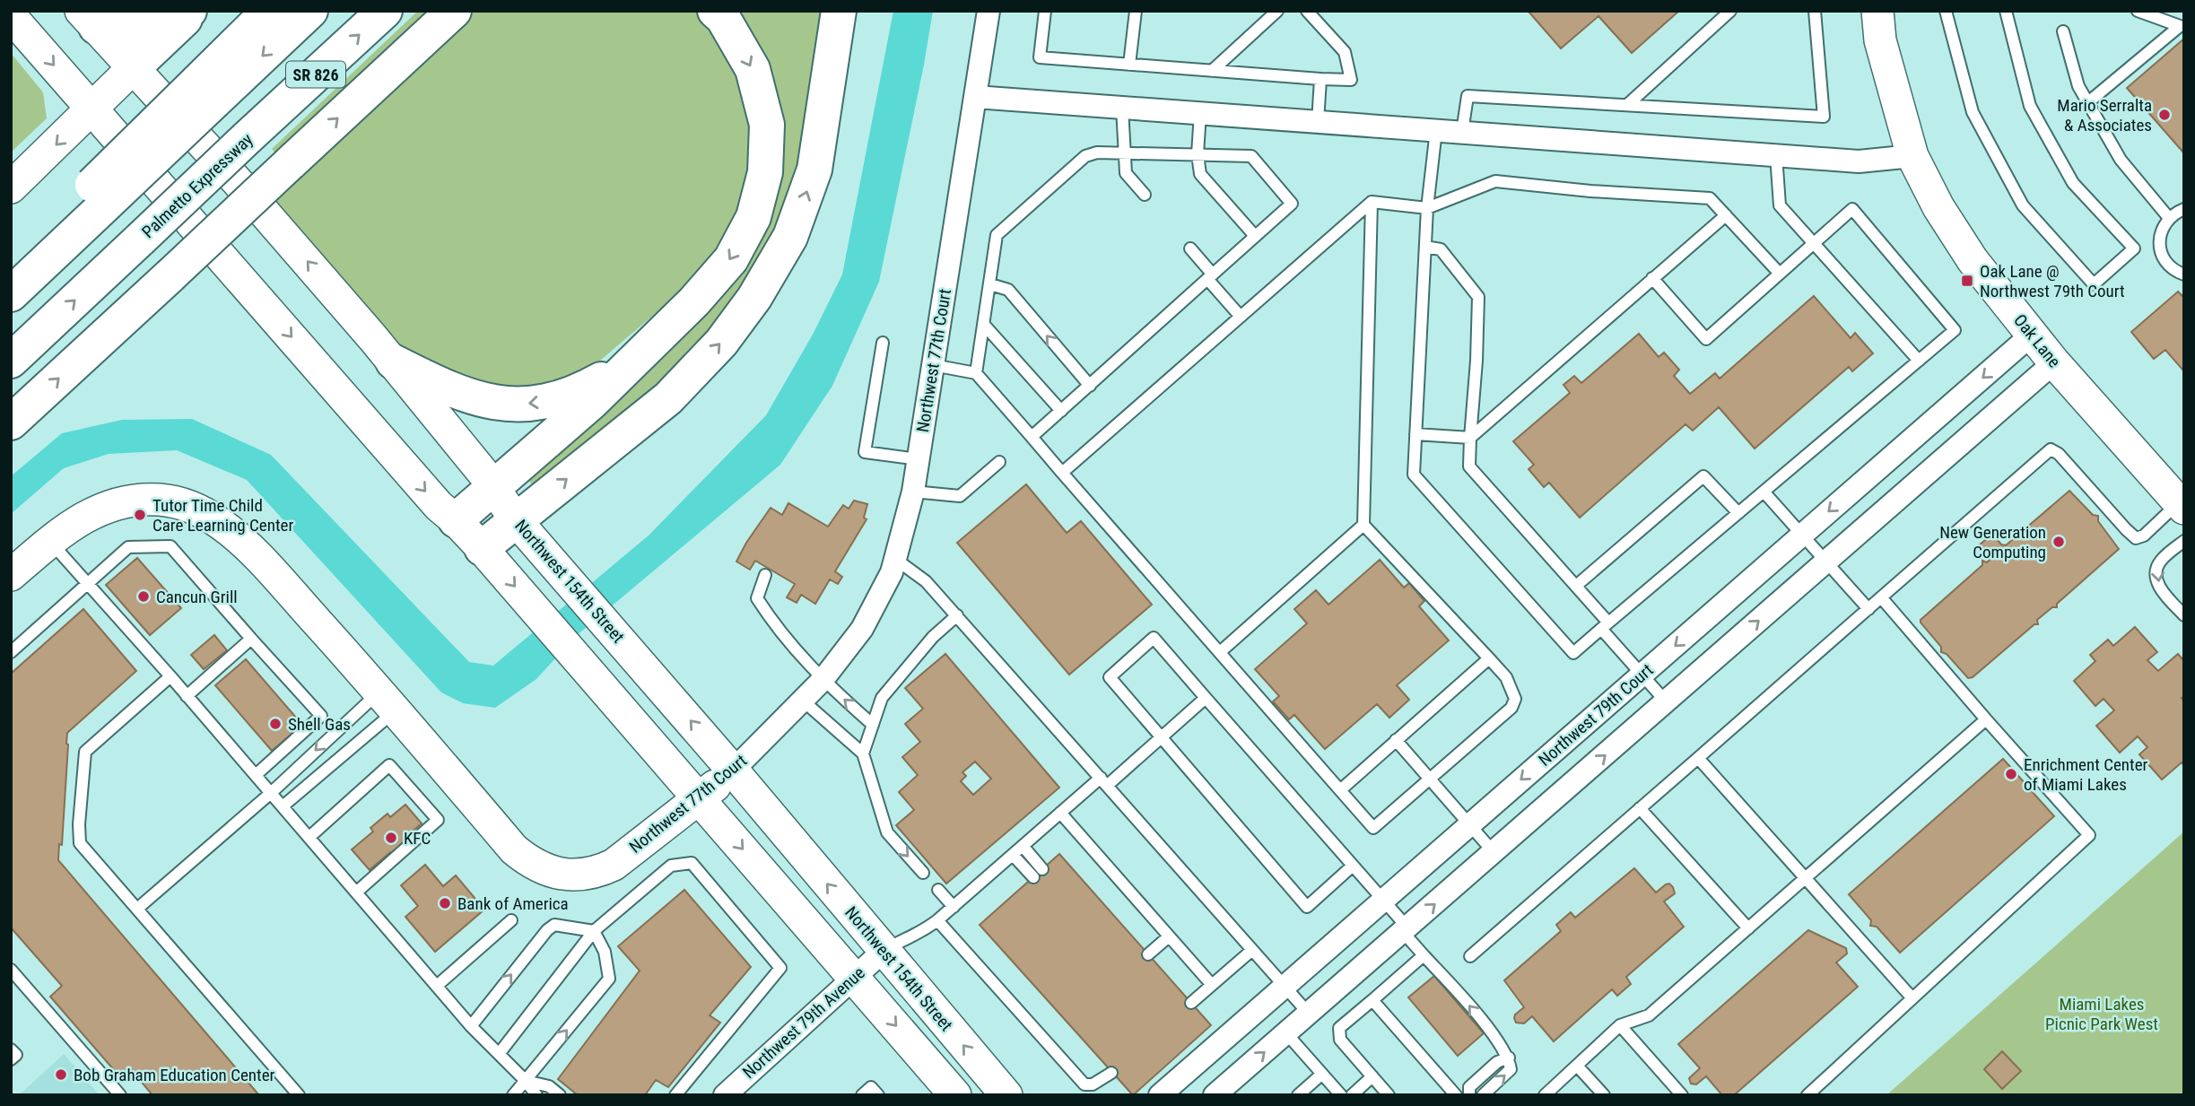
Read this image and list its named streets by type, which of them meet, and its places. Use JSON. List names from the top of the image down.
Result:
{
  "streets": {
    "highway": ["SR 826", "Palmetto Expressway"],
    "main road": ["Oak Lane", "Northwest 77th Court", "Northwest 154th Street"],
    "street": ["Northwest 79th Court", "Northwest 79th Avenue"]
  },
  "crossings": [
    ["Oak Lane", "Northwest 79th Court"],
    ["Northwest 77th Court", "Northwest 154th Street"],
    ["Northwest 154th Street", "Northwest 79th Avenue"]
  ],
  "parks": ["Miami Lakes Picnic Park West"],
  "places": {
    "other": [
      "Mario Serralta & Associates",
      "Tutor Time Child Care Learning Center",
      "New Generation Computing",
      "Cancun Grill",
      "Shell Gas",
      "Enrichment Center of Miami Lakes",
      "KFC",
      "Bank of America",
      "Bob Graham Education Center"
    ],
    "transit": ["Oak Lane @ Northwest 79th Court"]
  }
}
